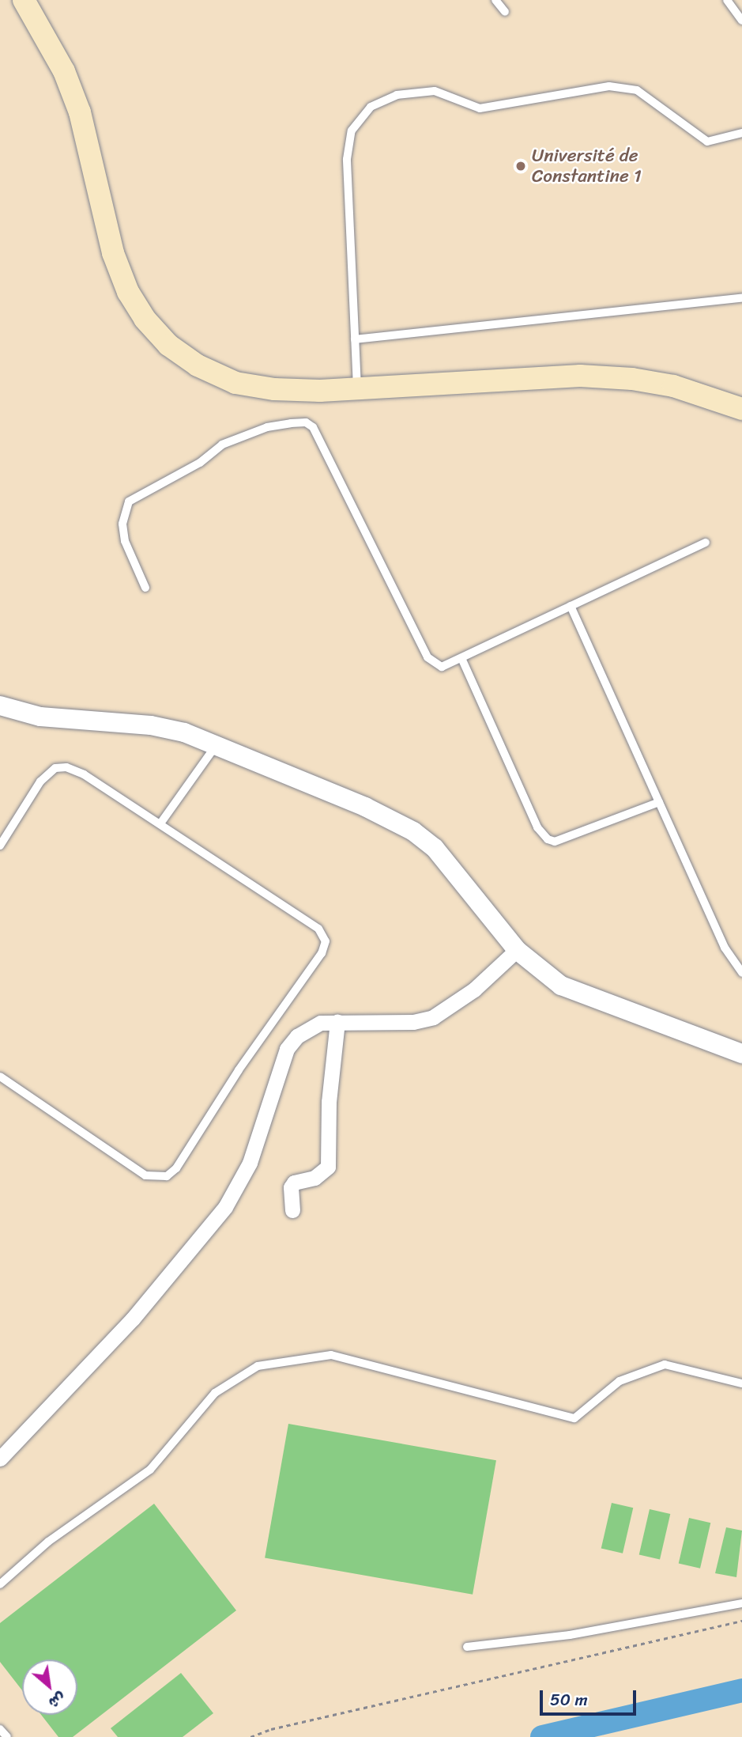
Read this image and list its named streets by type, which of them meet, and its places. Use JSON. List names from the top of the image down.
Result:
{
  "places": ["Université de Constantine 1"],
  "scale_bar": "50 m",
  "north": "bottom right"
}
